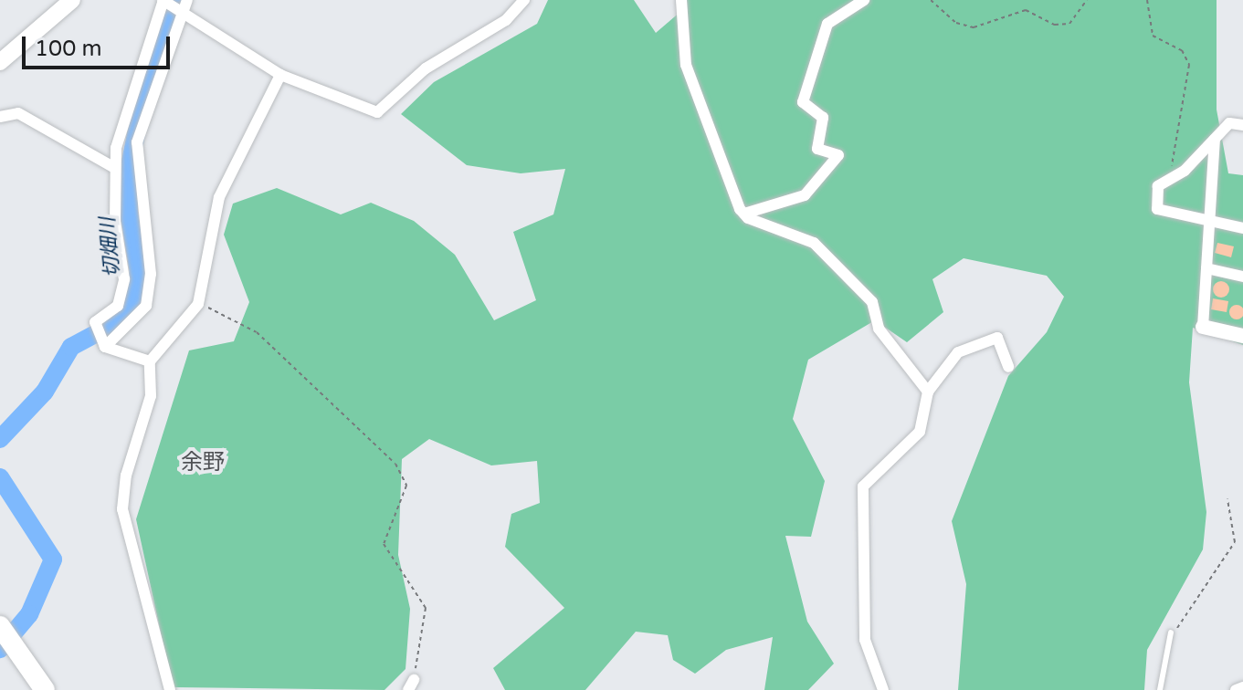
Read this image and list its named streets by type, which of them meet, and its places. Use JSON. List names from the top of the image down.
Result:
{
  "districts": ["余野"],
  "water": ["切畑川"],
  "scale_bar": "100 m"
}
